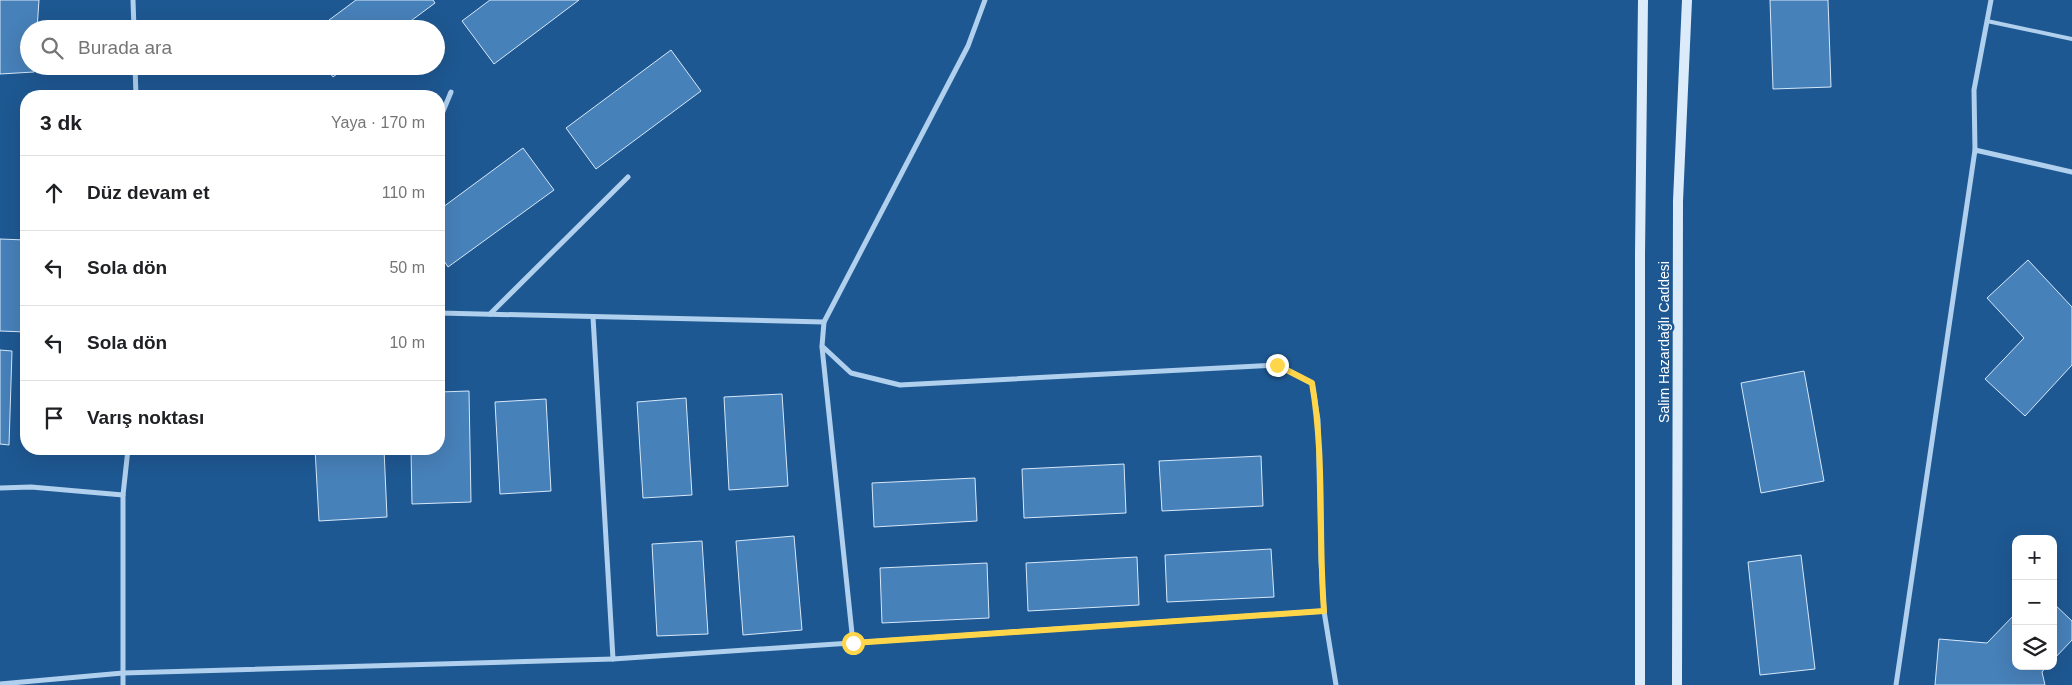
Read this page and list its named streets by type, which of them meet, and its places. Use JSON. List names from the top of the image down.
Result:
{
  "streets": {
    "main road": ["Salim Hazardağlı Caddesi"]
  },
  "page": {
    "search": "Burada ara",
    "heading": ["3 dk", "Yaya · 170 m"],
    "list": [
      ["Düz devam et", "110 m"],
      ["Sola dön", "50 m"],
      ["Sola dön", "10 m"],
      "Varış noktası"
    ],
    "map_buttons": ["+", "−"]
  }
}
